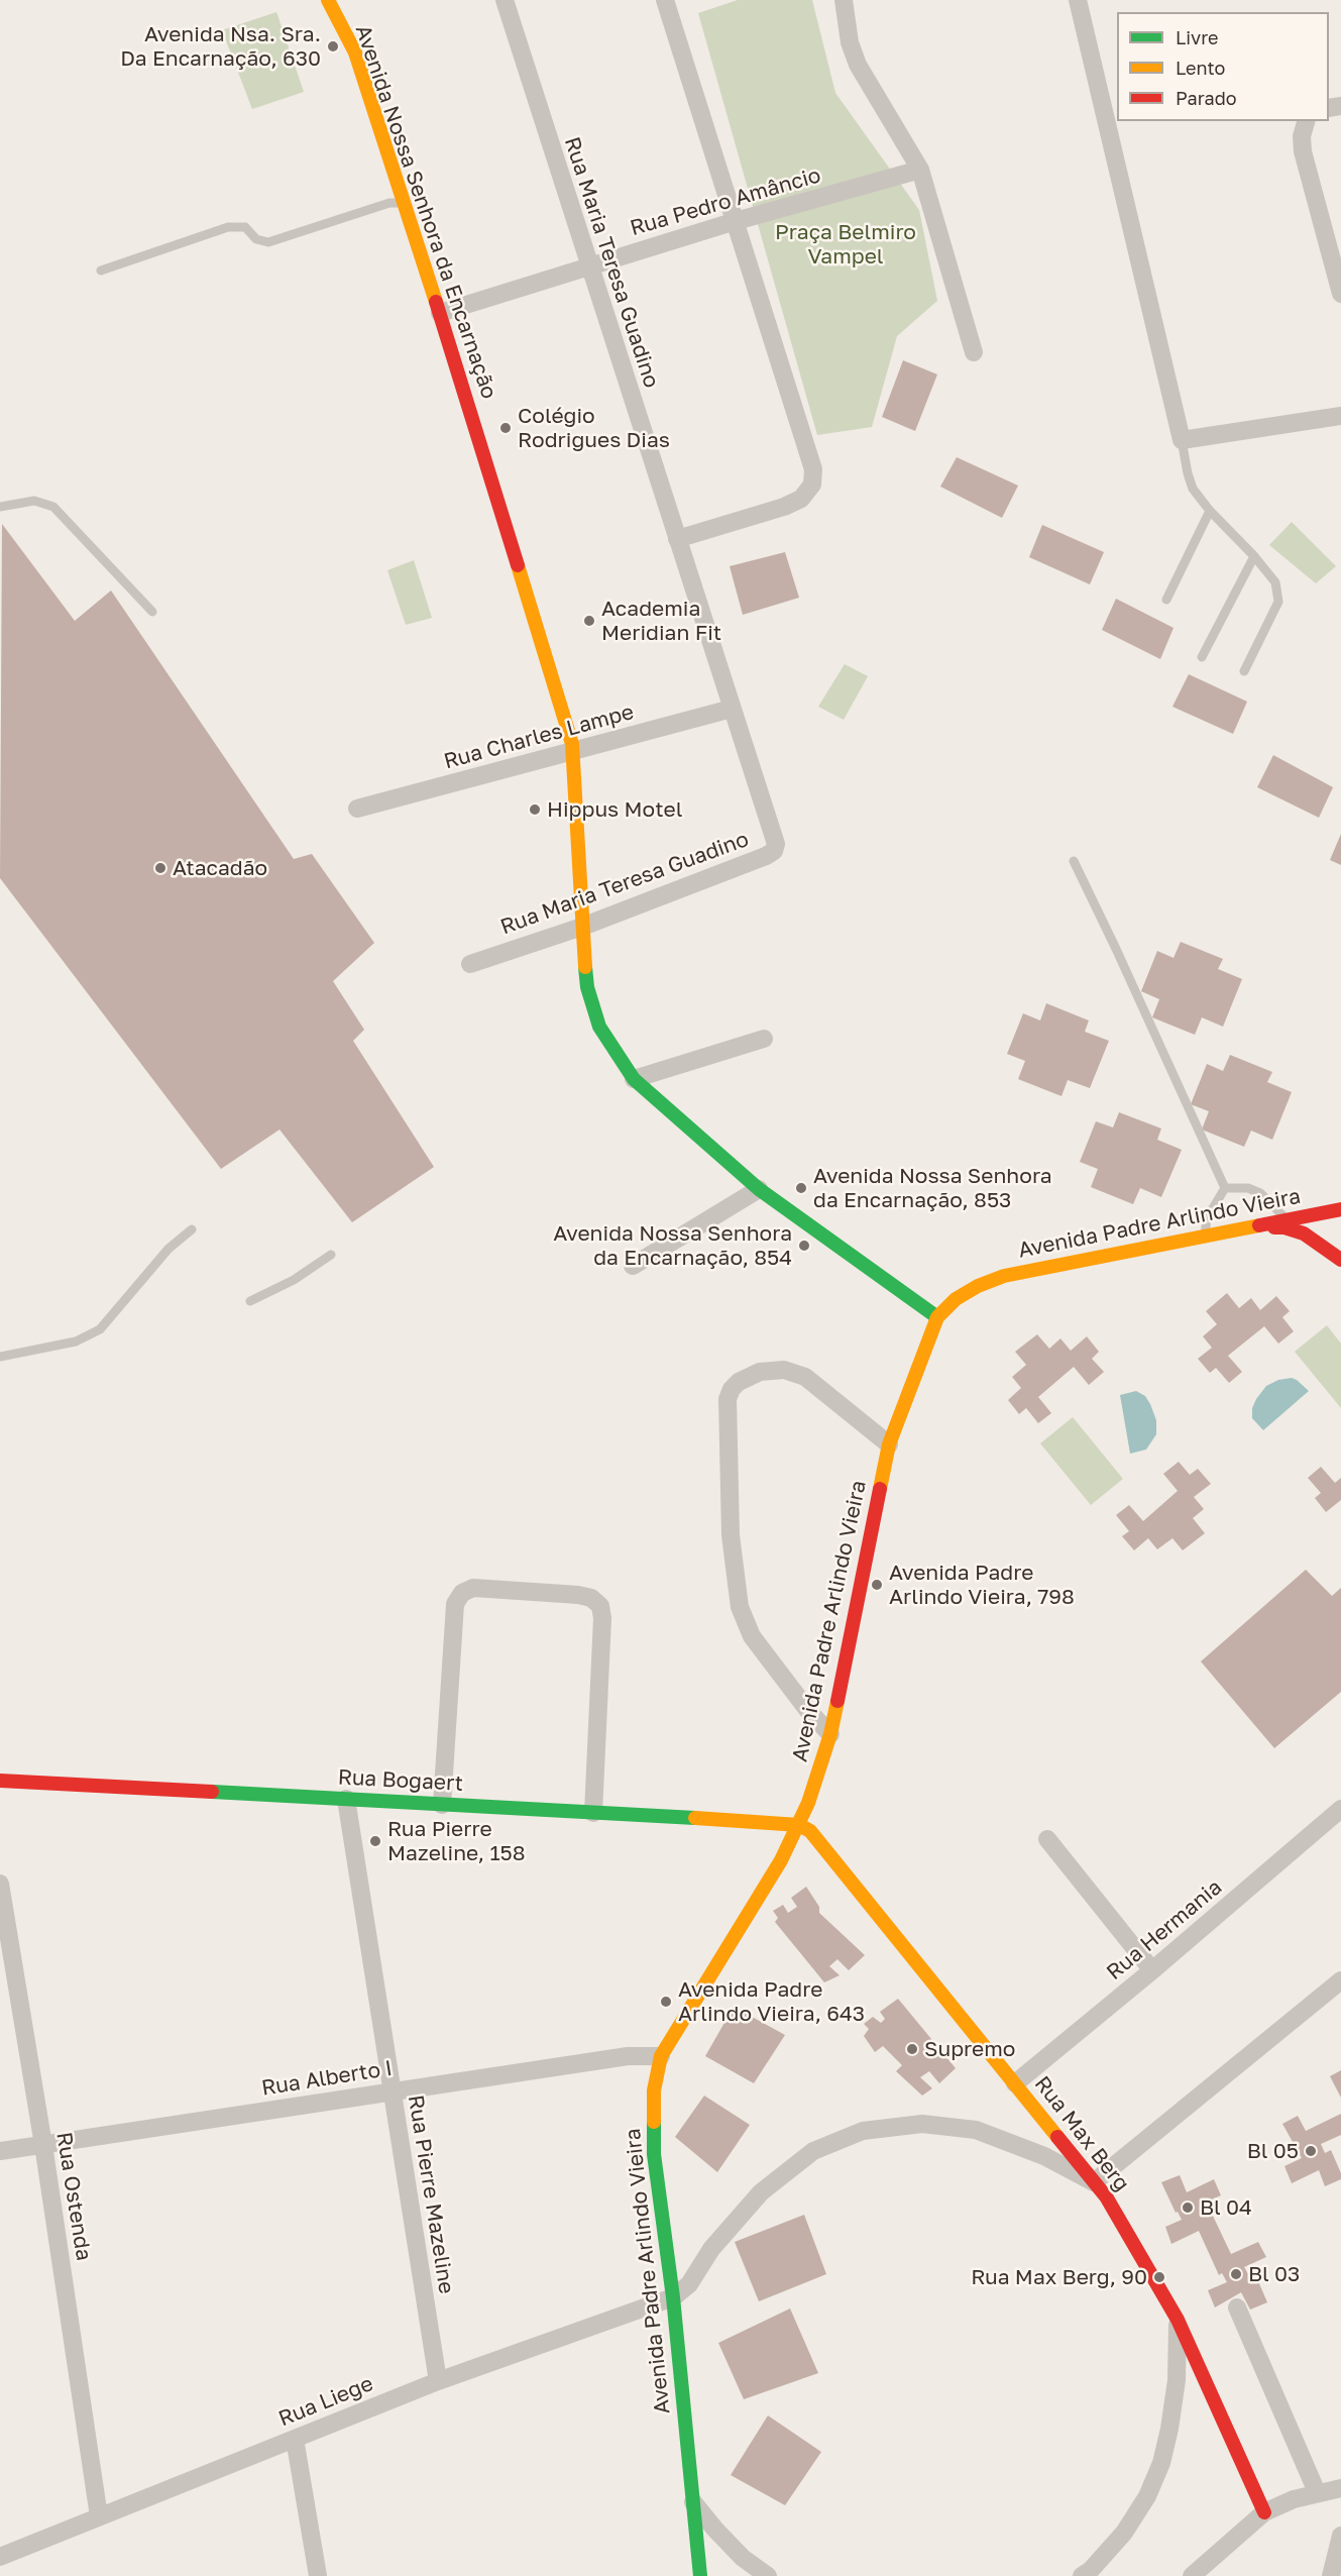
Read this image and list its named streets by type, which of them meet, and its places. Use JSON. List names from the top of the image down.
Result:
{
  "streets": {
    "street": [
      "Rua Pedro Amâncio",
      "Avenida Nossa Senhora da Encarnação",
      "Rua Maria Teresa Guadino",
      "Rua Charles Lampe",
      "Avenida Padre Arlindo Vieira",
      "Rua Bogaert",
      "Rua Hermania",
      "Rua Alberto I",
      "Rua Max Berg",
      "Rua Pierre Mazeline",
      "Rua Ostenda",
      "Rua Liege"
    ]
  },
  "crossings": [
    ["Rua Pedro Amâncio", "Avenida Nossa Senhora da Encarnação"],
    ["Rua Pedro Amâncio", "Rua Maria Teresa Guadino"],
    ["Avenida Nossa Senhora da Encarnação", "Rua Maria Teresa Guadino"],
    ["Avenida Nossa Senhora da Encarnação", "Rua Charles Lampe"],
    ["Avenida Nossa Senhora da Encarnação", "Avenida Padre Arlindo Vieira"],
    ["Rua Maria Teresa Guadino", "Rua Charles Lampe"],
    ["Avenida Padre Arlindo Vieira", "Rua Bogaert"],
    ["Avenida Padre Arlindo Vieira", "Rua Alberto I"],
    ["Avenida Padre Arlindo Vieira", "Rua Max Berg"],
    ["Avenida Padre Arlindo Vieira", "Rua Liege"],
    ["Rua Bogaert", "Rua Max Berg"],
    ["Rua Bogaert", "Rua Pierre Mazeline"],
    ["Rua Hermania", "Rua Max Berg"],
    ["Rua Alberto I", "Rua Pierre Mazeline"],
    ["Rua Alberto I", "Rua Ostenda"],
    ["Rua Pierre Mazeline", "Rua Liege"],
    ["Rua Ostenda", "Rua Liege"]
  ],
  "parks": ["Praça Belmiro Vampel"],
  "places": [
    "Avenida Nsa. Sra. Da Encarnação, 630",
    "Colégio Rodrigues Dias",
    "Academia Meridian Fit",
    "Hippus Motel",
    "Atacadão",
    "Avenida Nossa Senhora da Encarnação, 853",
    "Avenida Nossa Senhora da Encarnação, 854",
    "Avenida Padre Arlindo Vieira, 798",
    "Rua Pierre Mazeline, 158",
    "Avenida Padre Arlindo Vieira, 643",
    "Supremo",
    "Bl 05",
    "Bl 04",
    "Bl 03",
    "Rua Max Berg, 90"
  ],
  "legend": ["Livre", "Lento", "Parado"]
}
